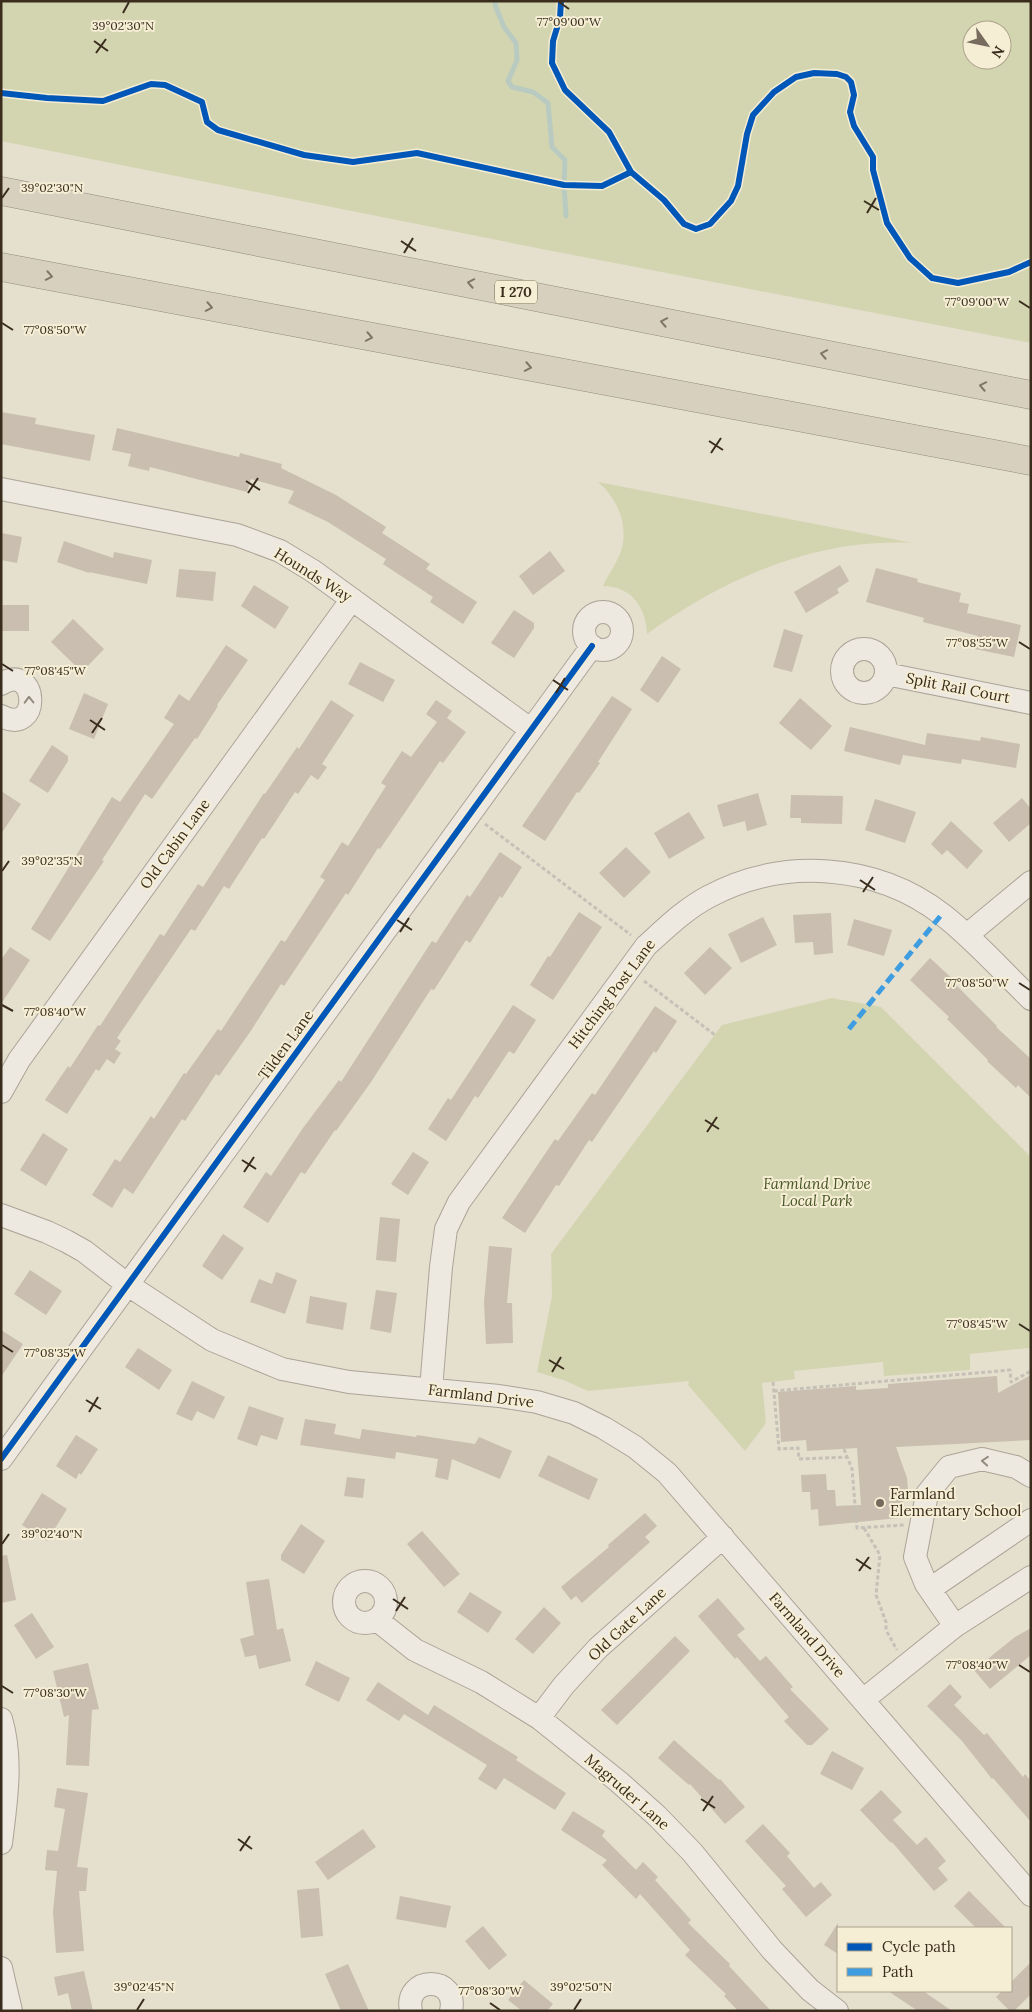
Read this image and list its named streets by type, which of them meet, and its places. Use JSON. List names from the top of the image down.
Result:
{
  "streets": {
    "highway": ["I 270"],
    "street": [
      "Hounds Way",
      "Split Rail Court",
      "Old Cabin Lane",
      "Hitching Post Lane",
      "Tilden Lane",
      "Farmland Drive",
      "Old Gate Lane",
      "Magruder Lane"
    ]
  },
  "crossings": [
    ["Hounds Way", "Old Cabin Lane"],
    ["Hounds Way", "Tilden Lane"],
    ["Hitching Post Lane", "Farmland Drive"],
    ["Tilden Lane", "Farmland Drive"],
    ["Farmland Drive", "Old Gate Lane"],
    ["Old Gate Lane", "Magruder Lane"]
  ],
  "parks": ["Farmland Drive Local Park"],
  "places": ["Farmland Elementary School"],
  "legend": ["Cycle path", "Path"],
  "north": "bottom right",
  "coordinates": [
    "77°09'00\"W",
    "39°02'30\"N",
    "77°08'50\"W",
    "77°08'55\"W",
    "77°08'45\"W",
    "39°02'35\"N",
    "77°08'40\"W",
    "77°08'35\"W",
    "39°02'40\"N",
    "77°08'30\"W",
    "39°02'45\"N",
    "39°02'50\"N"
  ]
}
